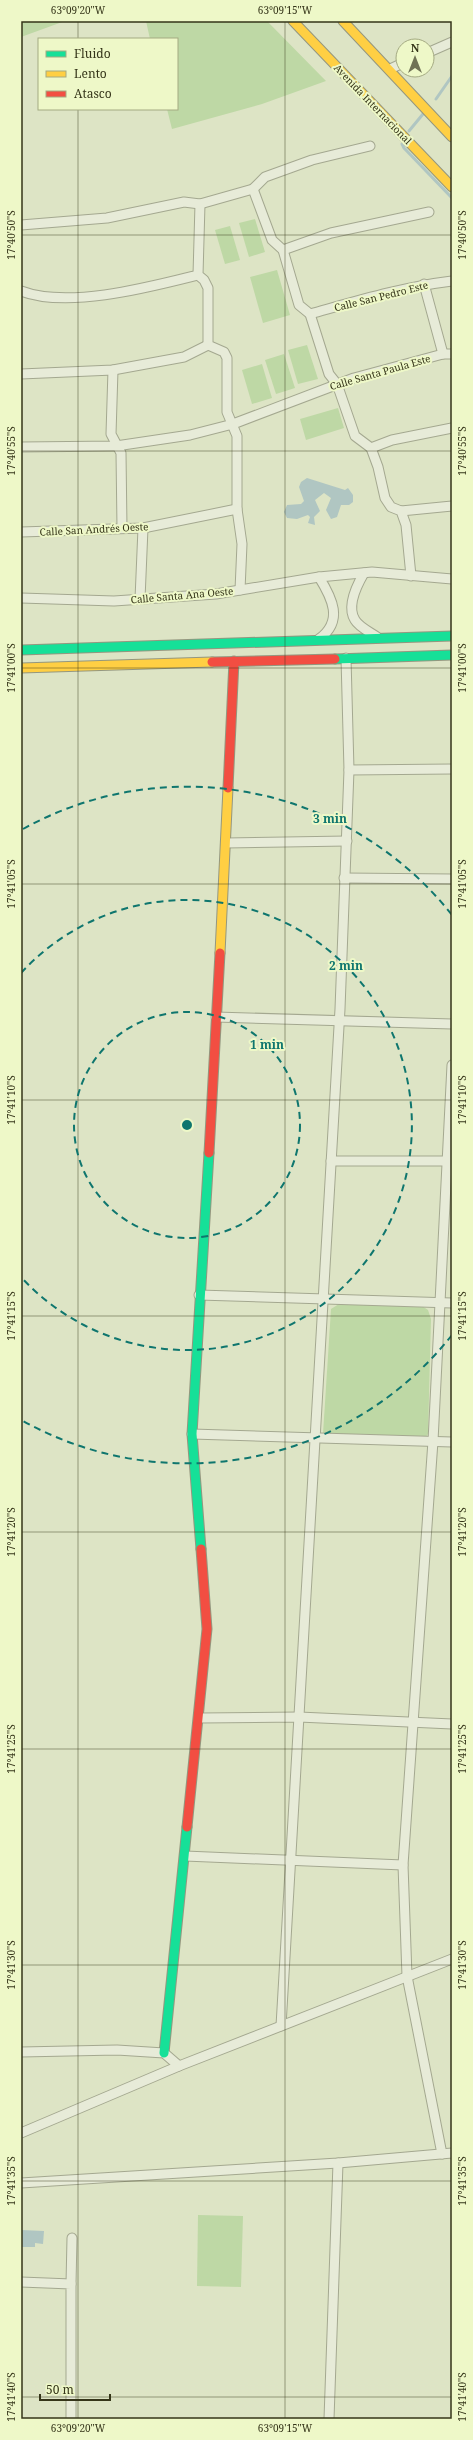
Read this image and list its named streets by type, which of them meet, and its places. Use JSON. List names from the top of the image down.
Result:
{
  "streets": {
    "street": [
      "Avenida Internacional",
      "Calle San Pedro Este",
      "Calle Santa Paula Este",
      "Calle San Andrés Oeste",
      "Calle Santa Ana Oeste"
    ]
  },
  "legend": ["Fluido", "Lento", "Atasco"],
  "scale_bar": "50 m",
  "north": "top",
  "coordinates": [
    "63°09'20\"W",
    "63°09'15\"W",
    "17°40'50\"S",
    "17°40'55\"S",
    "17°41'00\"S",
    "17°41'05\"S",
    "17°41'10\"S",
    "17°41'15\"S",
    "17°41'20\"S",
    "17°41'25\"S",
    "17°41'30\"S",
    "17°41'35\"S",
    "17°41'40\"S"
  ],
  "rings": ["3 min", "2 min", "1 min"]
}
